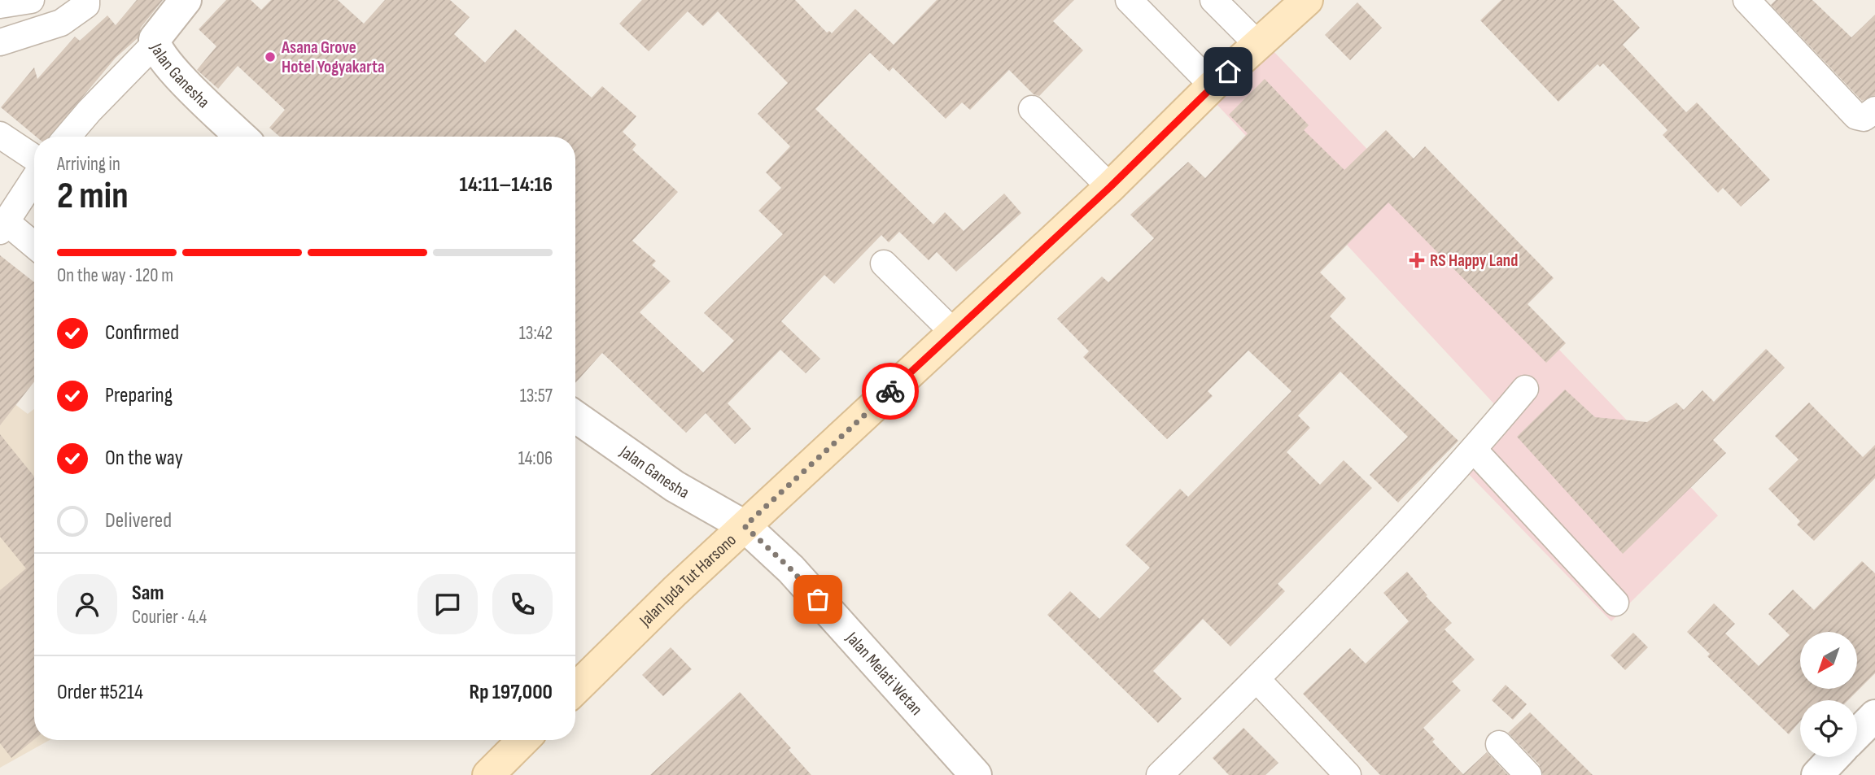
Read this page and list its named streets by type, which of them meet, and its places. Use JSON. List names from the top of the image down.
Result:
{
  "streets": {
    "main road": ["Jalan Ipda Tut Harsono"],
    "street": ["Jalan Ganesha", "Jalan Melati Wetan"]
  },
  "crossings": [
    ["Jalan Ganesha", "Jalan Ipda Tut Harsono"],
    ["Jalan Ganesha", "Jalan Melati Wetan"],
    ["Jalan Ipda Tut Harsono", "Jalan Melati Wetan"]
  ],
  "places": {
    "other": ["Asana Grove Hotel Yogyakarta"],
    "health": ["RS Happy Land"]
  },
  "north": "bottom left",
  "page": {
    "heading": ["2 min", "Arriving in", "14:11–14:16"],
    "panel": [
      "Sam",
      "Courier · 4.4",
      "Order #5214",
      "Rp 197,000"
    ],
    "bar": "On the way · 120 m",
    "list": [
      ["Confirmed", "13:42"],
      ["Preparing", "13:57"],
      ["On the way", "14:06"],
      "Delivered"
    ]
  }
}
